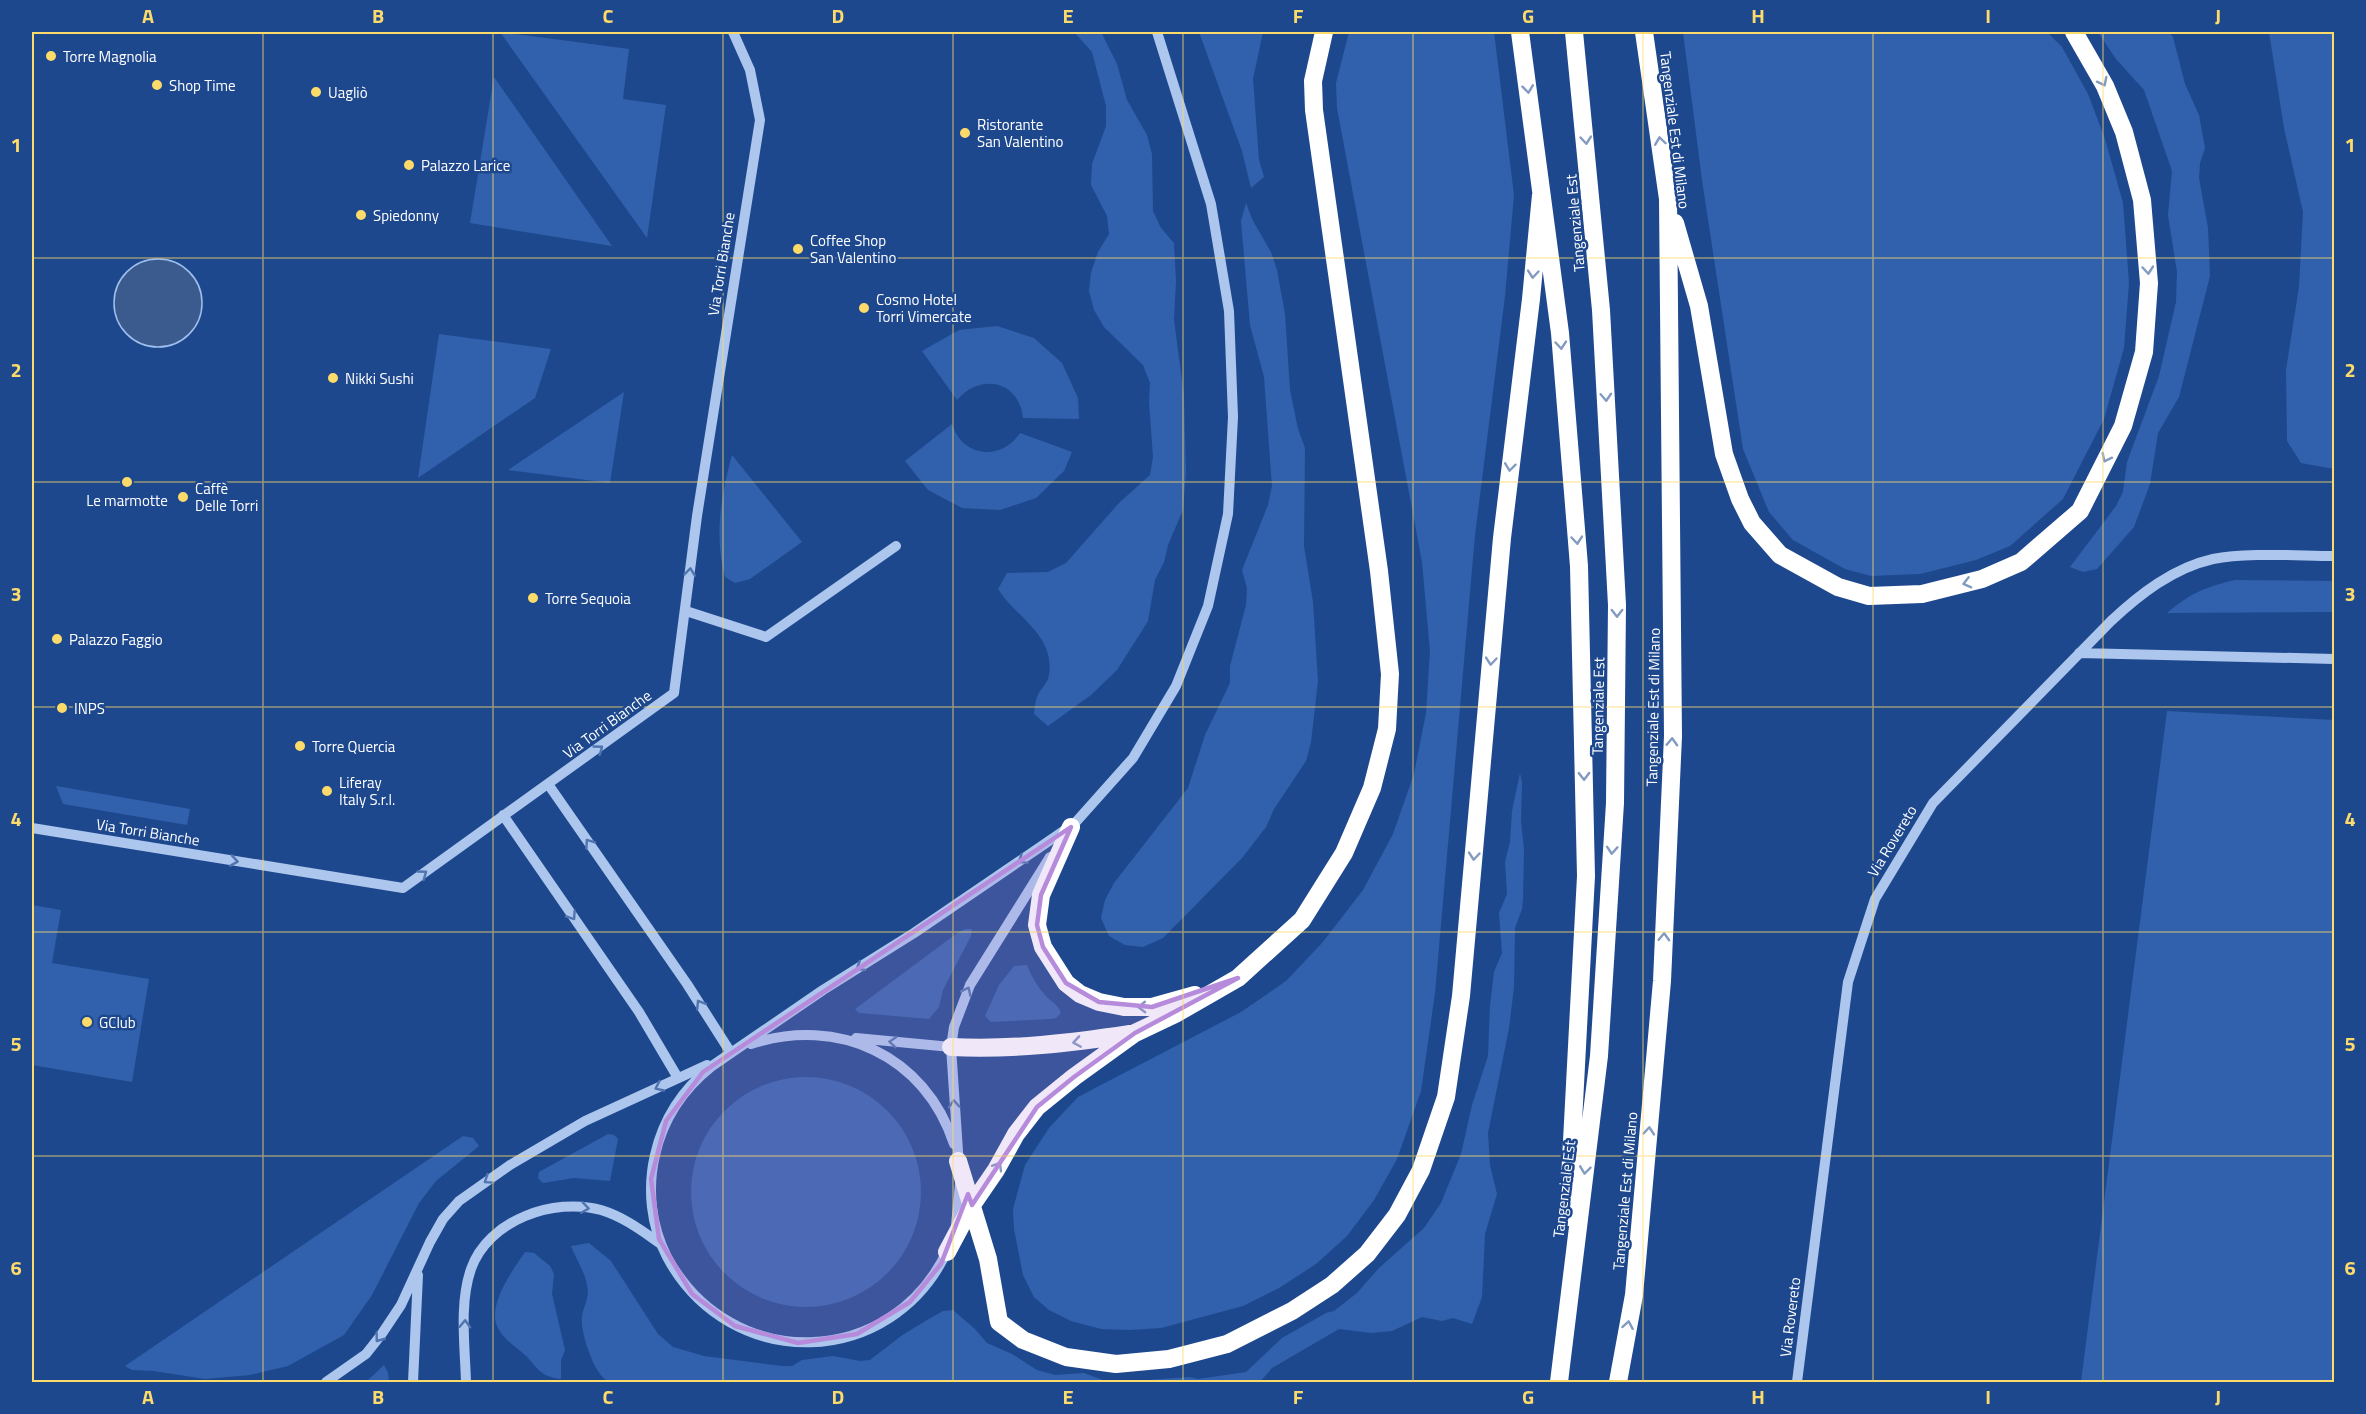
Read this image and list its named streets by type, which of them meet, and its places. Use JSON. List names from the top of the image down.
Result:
{
  "streets": {
    "highway": ["Tangenziale Est di Milano", "Tangenziale Est"],
    "street": ["Via Torri Bianche", "Via Rovereto"]
  },
  "places": [
    "Torre Magnolia",
    "Shop Time",
    "Uagliò",
    "Ristorante San Valentino",
    "Palazzo Larice",
    "Spiedonny",
    "Coffee Shop San Valentino",
    "Cosmo Hotel Torri Vimercate",
    "Nikki Sushi",
    "Le marmotte",
    "Caffè Delle Torri",
    "Torre Sequoia",
    "Palazzo Faggio",
    "INPS",
    "Torre Quercia",
    "Liferay Italy S.r.l.",
    "GClub"
  ],
  "grid": {
    "columns": [
      "A",
      "B",
      "C",
      "D",
      "E",
      "F",
      "G",
      "H",
      "I",
      "J"
    ],
    "rows": [
      "1",
      "2",
      "3",
      "4",
      "5",
      "6"
    ]
  }
}
